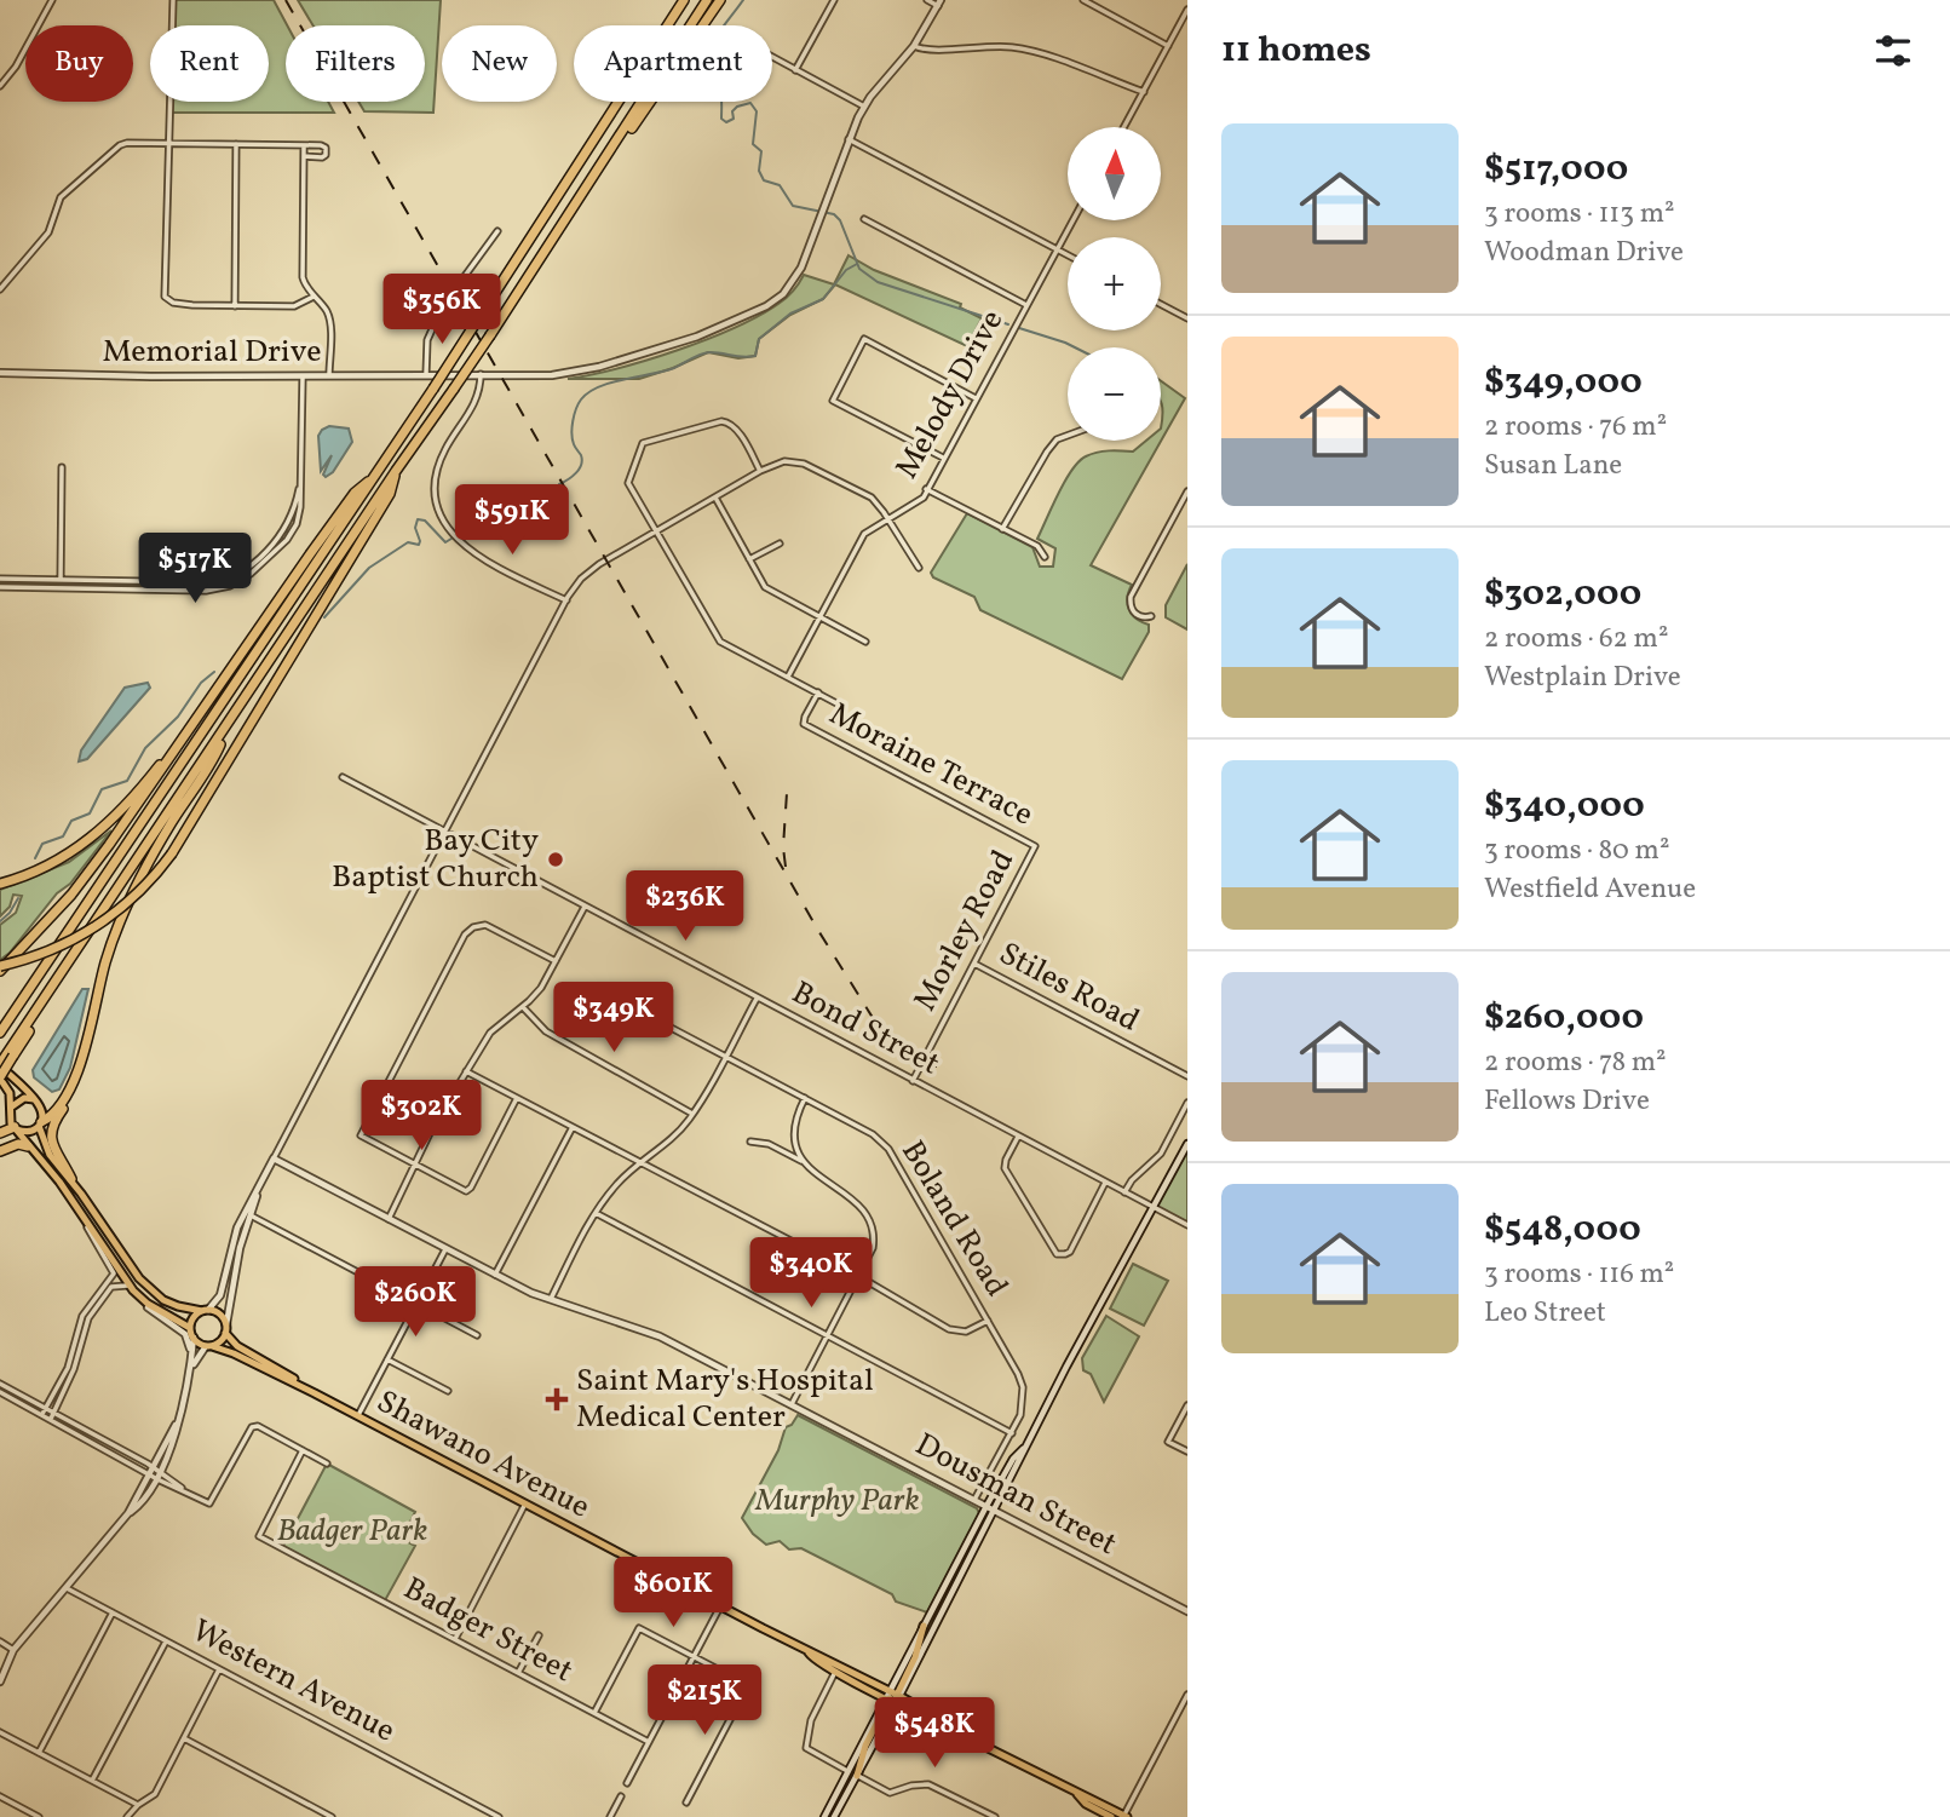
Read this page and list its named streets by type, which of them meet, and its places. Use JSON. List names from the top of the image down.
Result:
{
  "streets": {
    "main road": ["Shawano Avenue"],
    "street": [
      "Memorial Drive",
      "Melody Drive",
      "Moraine Terrace",
      "Morley Road",
      "Stiles Road",
      "Bond Street",
      "Boland Road",
      "Dousman Street",
      "Badger Street",
      "Western Avenue"
    ]
  },
  "crossings": [
    ["Moraine Terrace", "Morley Road"],
    ["Morley Road", "Stiles Road"],
    ["Morley Road", "Bond Street"],
    ["Boland Road", "Dousman Street"]
  ],
  "parks": ["Murphy Park", "Badger Park"],
  "places": {
    "other": ["Bay City Baptist Church"],
    "health": ["Saint Mary's Hospital Medical Center"]
  },
  "north": "top",
  "page": {
    "heading": "11 homes",
    "chip": [
      "Buy",
      "Rent",
      "Filters",
      "New",
      "Apartment"
    ],
    "list": [
      {
        "name": "$517,000",
        "note": "3 rooms · 113 m² · Woodman Drive"
      },
      {
        "name": "$349,000",
        "note": "2 rooms · 76 m² · Susan Lane"
      },
      {
        "name": "$302,000",
        "note": "2 rooms · 62 m² · Westplain Drive"
      },
      {
        "name": "$340,000",
        "note": "3 rooms · 80 m² · Westfield Avenue"
      },
      {
        "name": "$260,000",
        "note": "2 rooms · 78 m² · Fellows Drive"
      },
      {
        "name": "$548,000",
        "note": "3 rooms · 116 m² · Leo Street"
      }
    ],
    "map_buttons": ["+", "−"],
    "price": [
      "$356K",
      "$591K",
      "$517K",
      "$236K",
      "$349K",
      "$302K",
      "$340K",
      "$260K",
      "$601K",
      "$215K",
      "$548K"
    ]
  }
}
